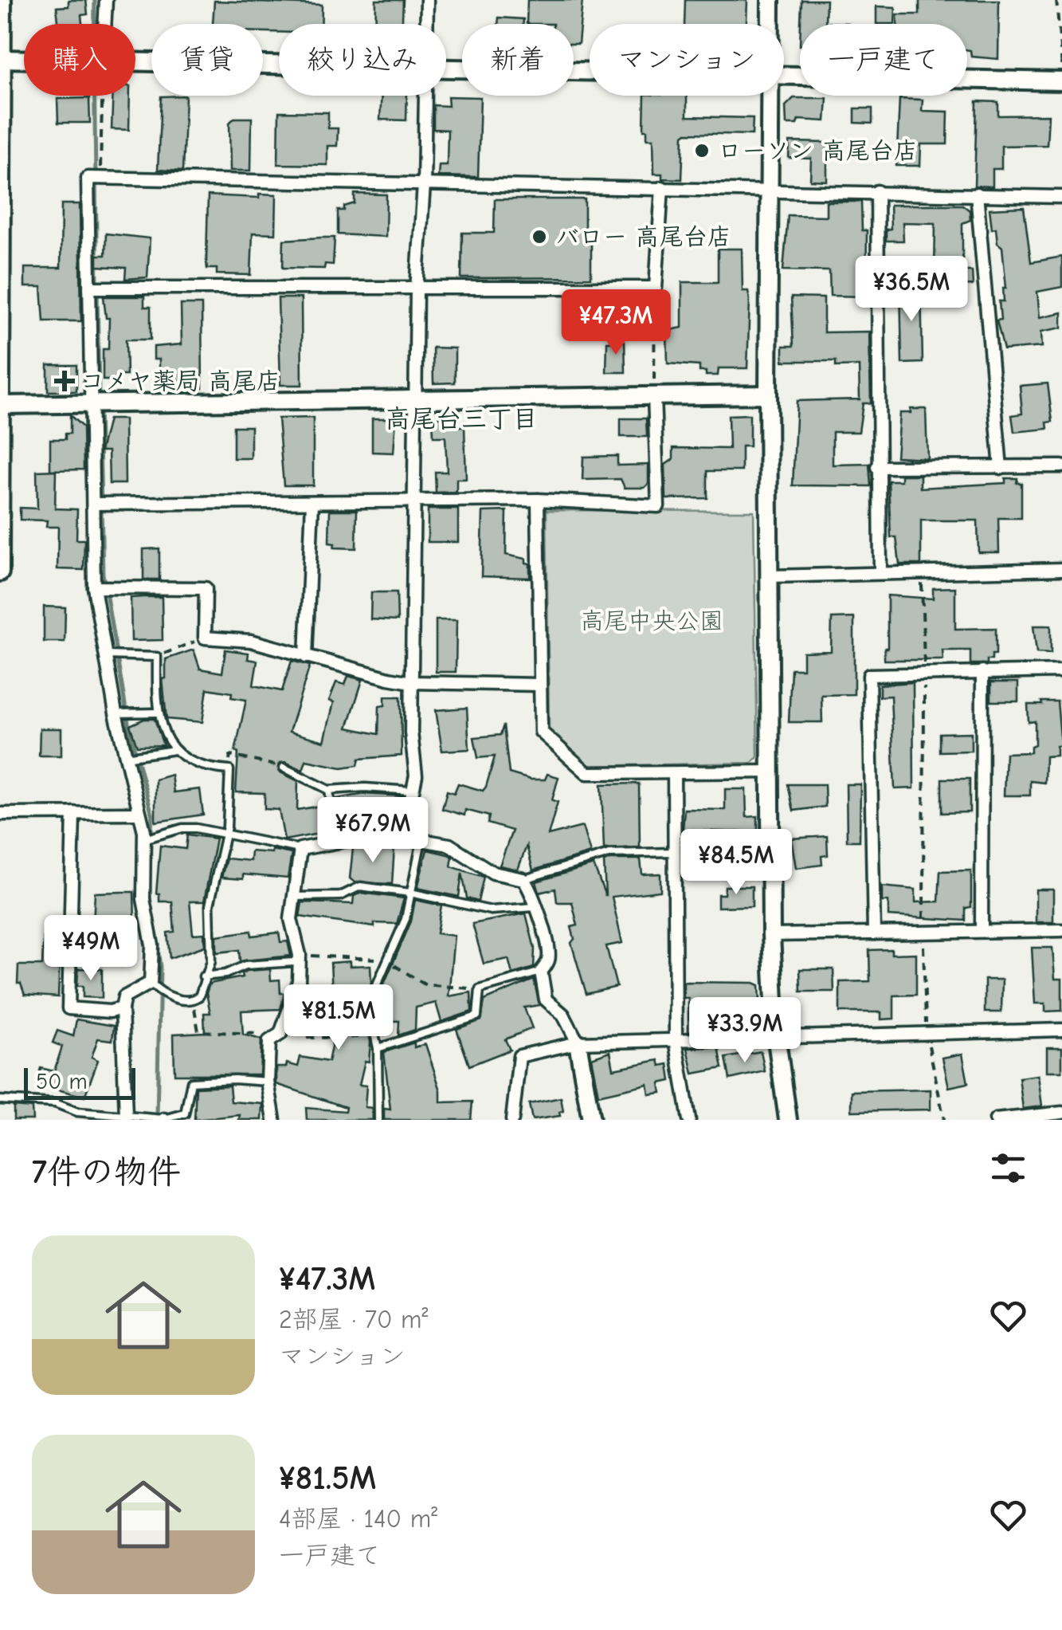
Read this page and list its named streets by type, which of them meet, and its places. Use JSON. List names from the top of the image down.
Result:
{
  "districts": ["高尾台三丁目"],
  "parks": ["高尾中央公園"],
  "places": {
    "other": ["ローソン 高尾台店", "バロー 高尾台店"],
    "health": ["コメヤ薬局 高尾店"]
  },
  "scale_bar": "50 m",
  "page": {
    "chip": [
      "購入",
      "賃貸",
      "絞り込み",
      "新着",
      "マンション",
      "一戸建て"
    ],
    "price": [
      "¥36.5M",
      "¥47.3M",
      "¥67.9M",
      "¥84.5M",
      "¥49M",
      "¥81.5M",
      "¥33.9M"
    ],
    "scale": "50 m",
    "heading": "7件の物件",
    "list": [
      {
        "name": "¥47.3M",
        "note": "2部屋 · 70 m² · マンション"
      },
      {
        "name": "¥81.5M",
        "note": "4部屋 · 140 m² · 一戸建て"
      }
    ]
  }
}
